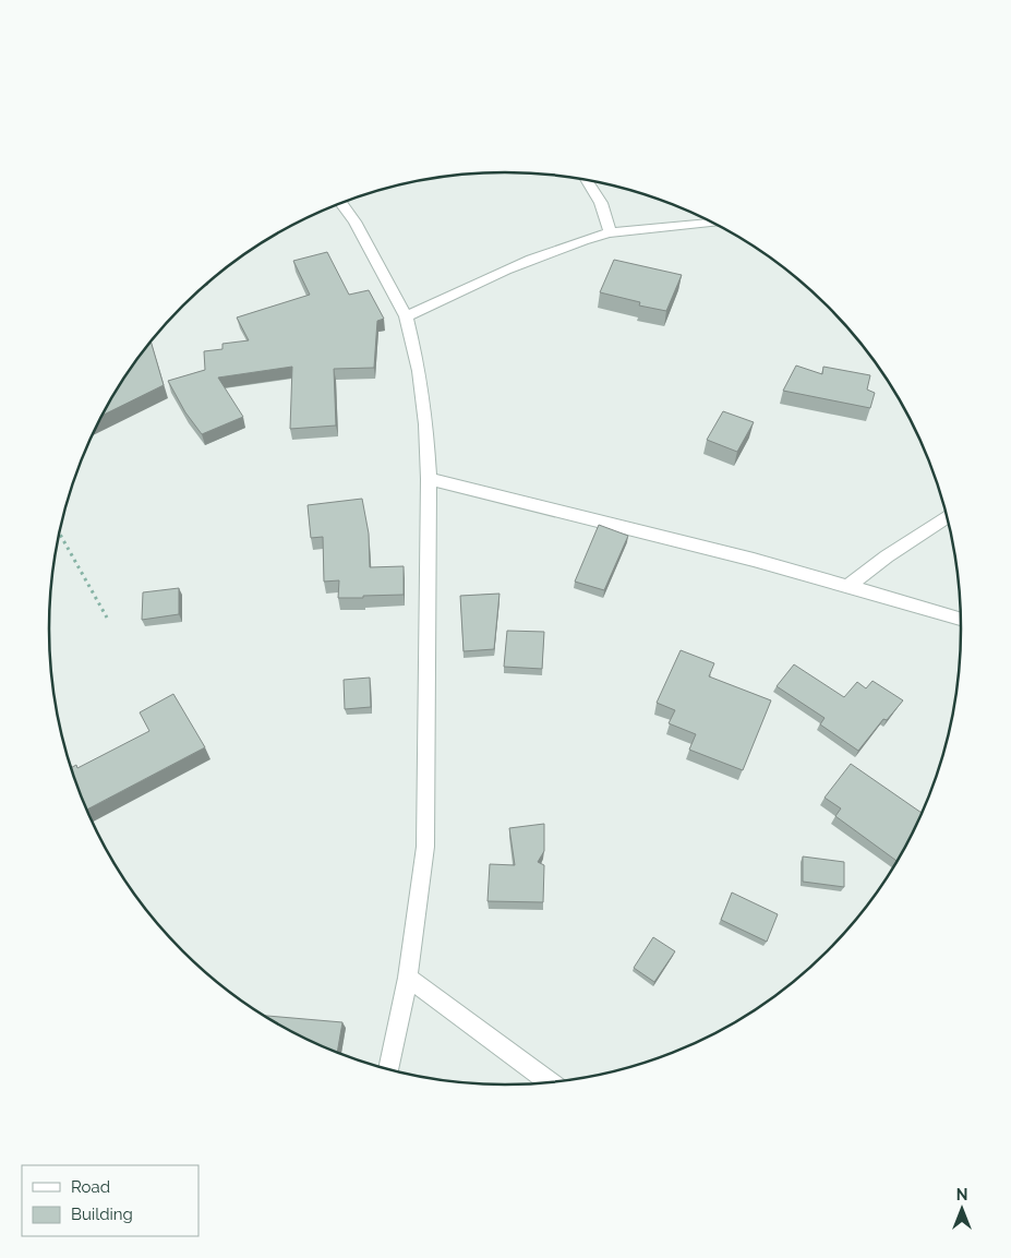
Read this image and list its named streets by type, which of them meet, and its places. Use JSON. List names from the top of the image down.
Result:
{
  "legend": ["Road", "Building"],
  "north": "top"
}
